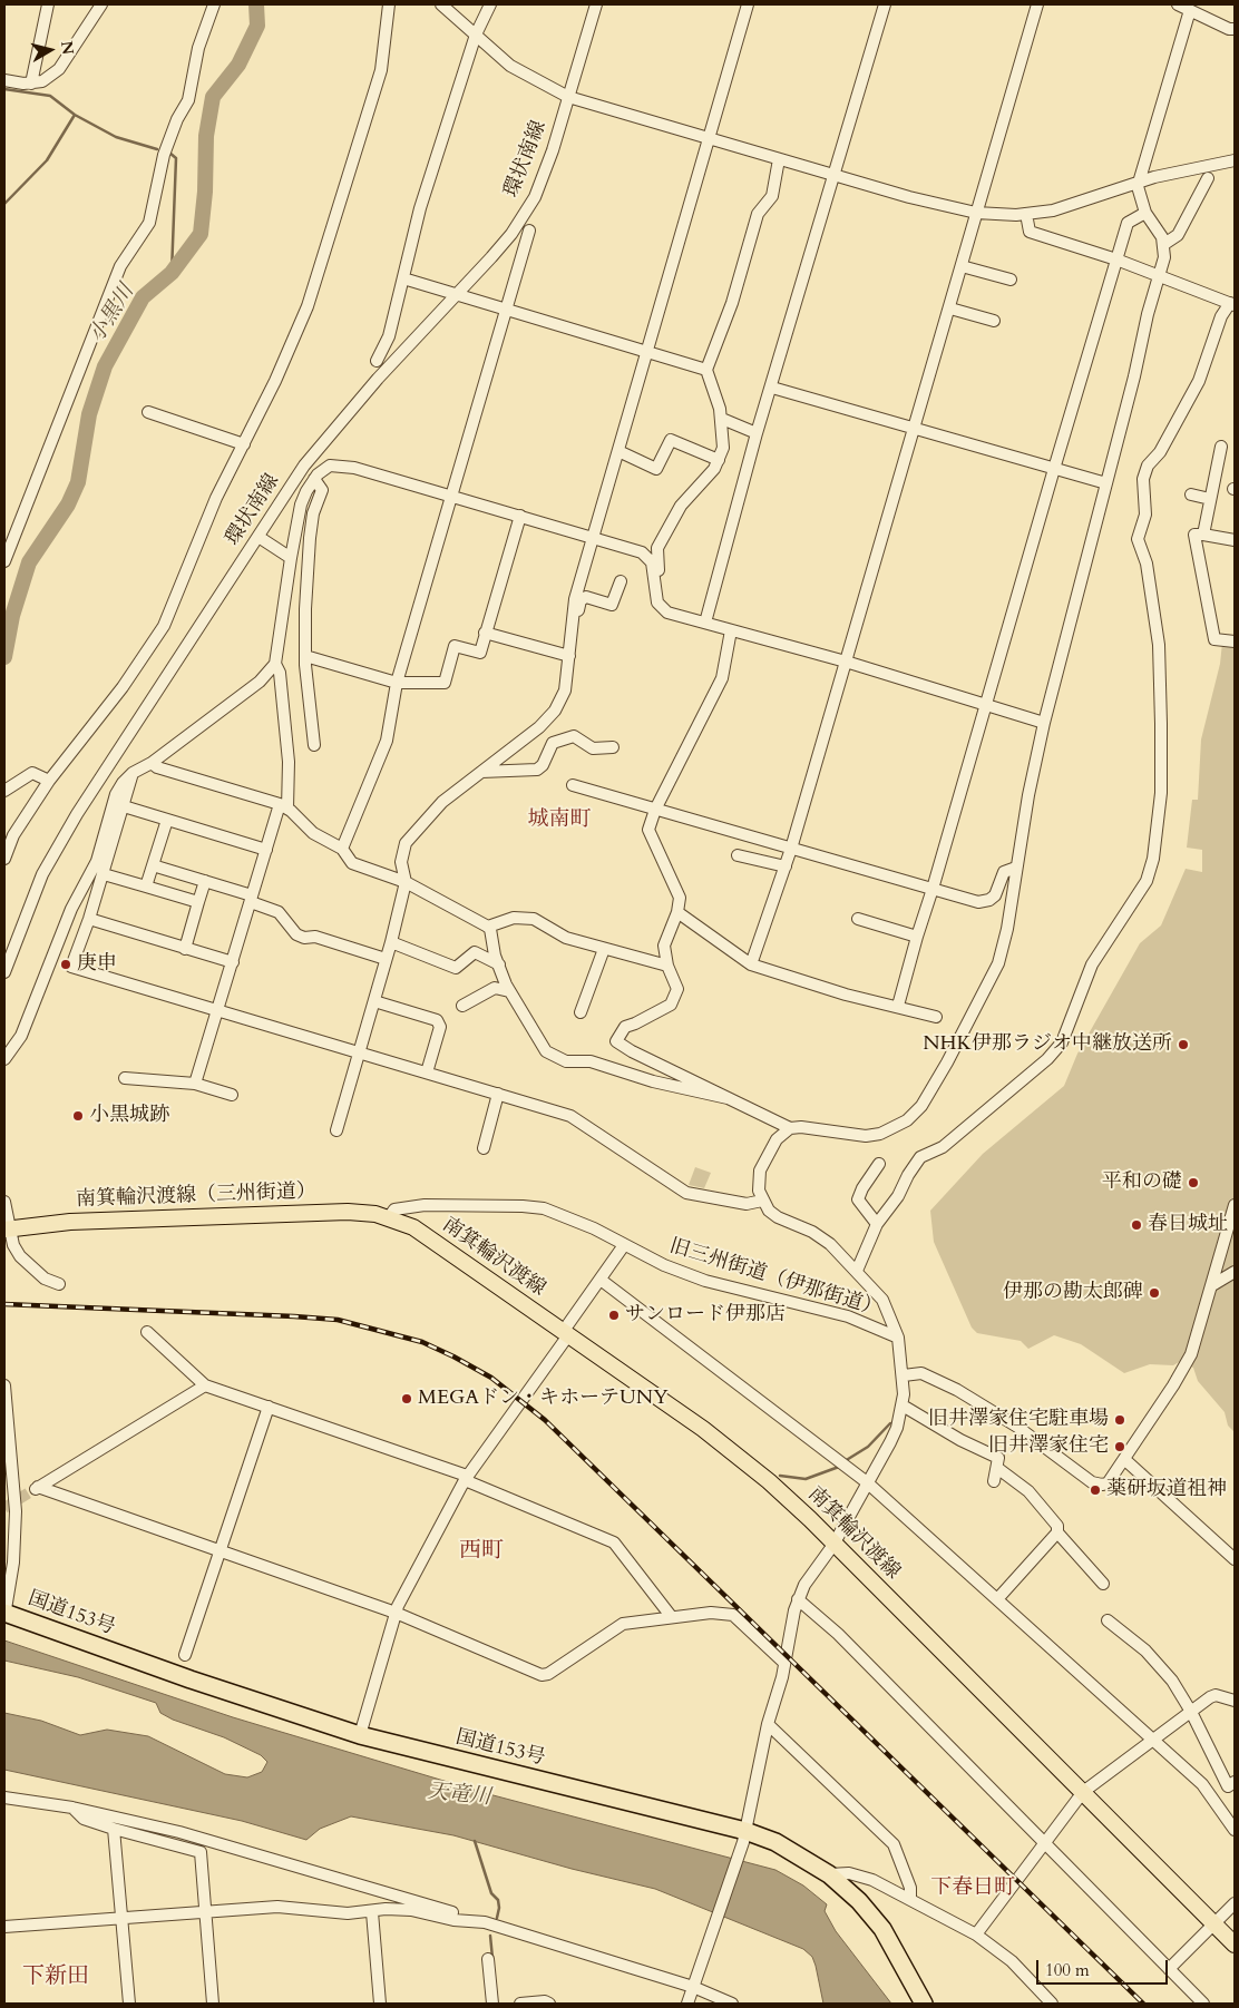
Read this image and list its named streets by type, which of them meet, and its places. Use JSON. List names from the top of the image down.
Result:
{
  "streets": {
    "highway": ["国道153号"],
    "main road": ["南箕輪沢渡線（三州街道）", "南箕輪沢渡線"],
    "street": ["環状南線", "旧三州街道（伊那街道）"]
  },
  "crossings": [
    ["南箕輪沢渡線（三州街道）", "南箕輪沢渡線"],
    ["南箕輪沢渡線（三州街道）", "旧三州街道（伊那街道）"],
    ["南箕輪沢渡線", "旧三州街道（伊那街道）"]
  ],
  "districts": [
    "城南町",
    "西町",
    "下春日町",
    "下新田"
  ],
  "water": ["小黒川", "天竜川"],
  "places": [
    "庚申",
    "NHK伊那ラジオ中継放送所",
    "小黒城跡",
    "平和の礎",
    "春日城址",
    "伊那の勘太郎碑",
    "サンロード伊那店",
    "MEGAドン・キホーテUNY",
    "旧井澤家住宅駐車場",
    "旧井澤家住宅",
    "薬研坂道祖神"
  ],
  "scale_bar": "100 m",
  "north": "right"
}
